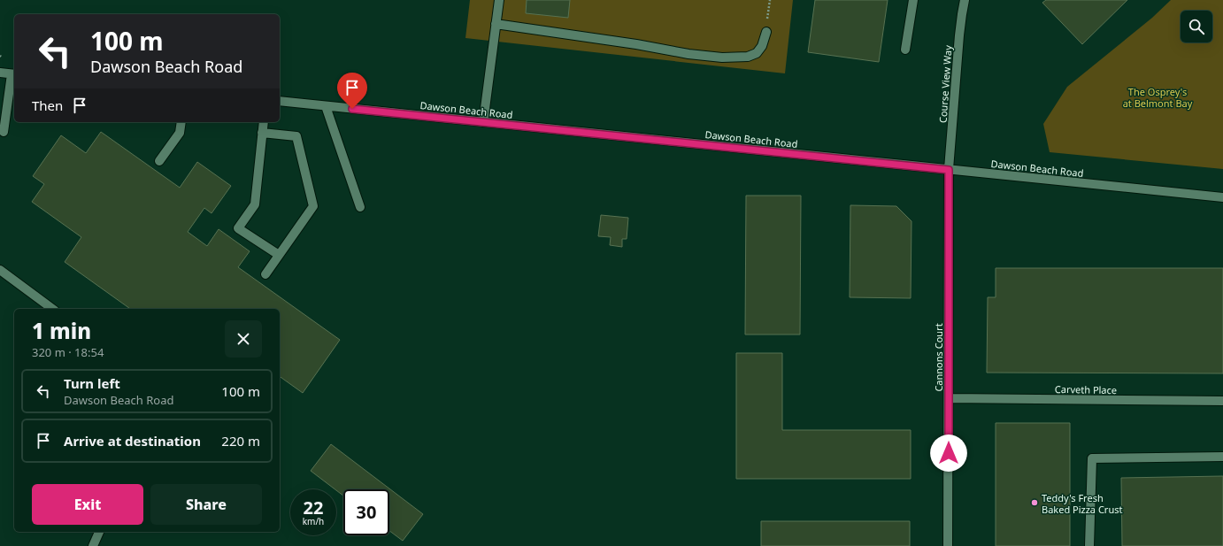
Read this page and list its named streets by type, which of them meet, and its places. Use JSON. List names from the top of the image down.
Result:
{
  "streets": {
    "street": [
      "Course View Way",
      "Dawson Beach Road",
      "Cannons Court",
      "Carveth Place"
    ]
  },
  "crossings": [
    ["Course View Way", "Dawson Beach Road"],
    ["Course View Way", "Cannons Court"],
    ["Dawson Beach Road", "Cannons Court"],
    ["Cannons Court", "Carveth Place"]
  ],
  "parks": ["The Osprey's at Belmont Bay"],
  "places": ["Teddy's Fresh Baked Pizza Crust"],
  "page": {
    "turn": ["100 m", "Dawson Beach Road"],
    "then": "Then",
    "heading": ["1 min", "320 m · 18:54"],
    "list": [
      {
        "name": "Turn left",
        "note": "Dawson Beach Road",
        "value": "100 m"
      },
      {
        "name": "Arrive at destination",
        "value": "220 m"
      }
    ],
    "buttons": ["Exit", "Share"],
    "speed": "22 km/h",
    "limit": "30"
  }
}
